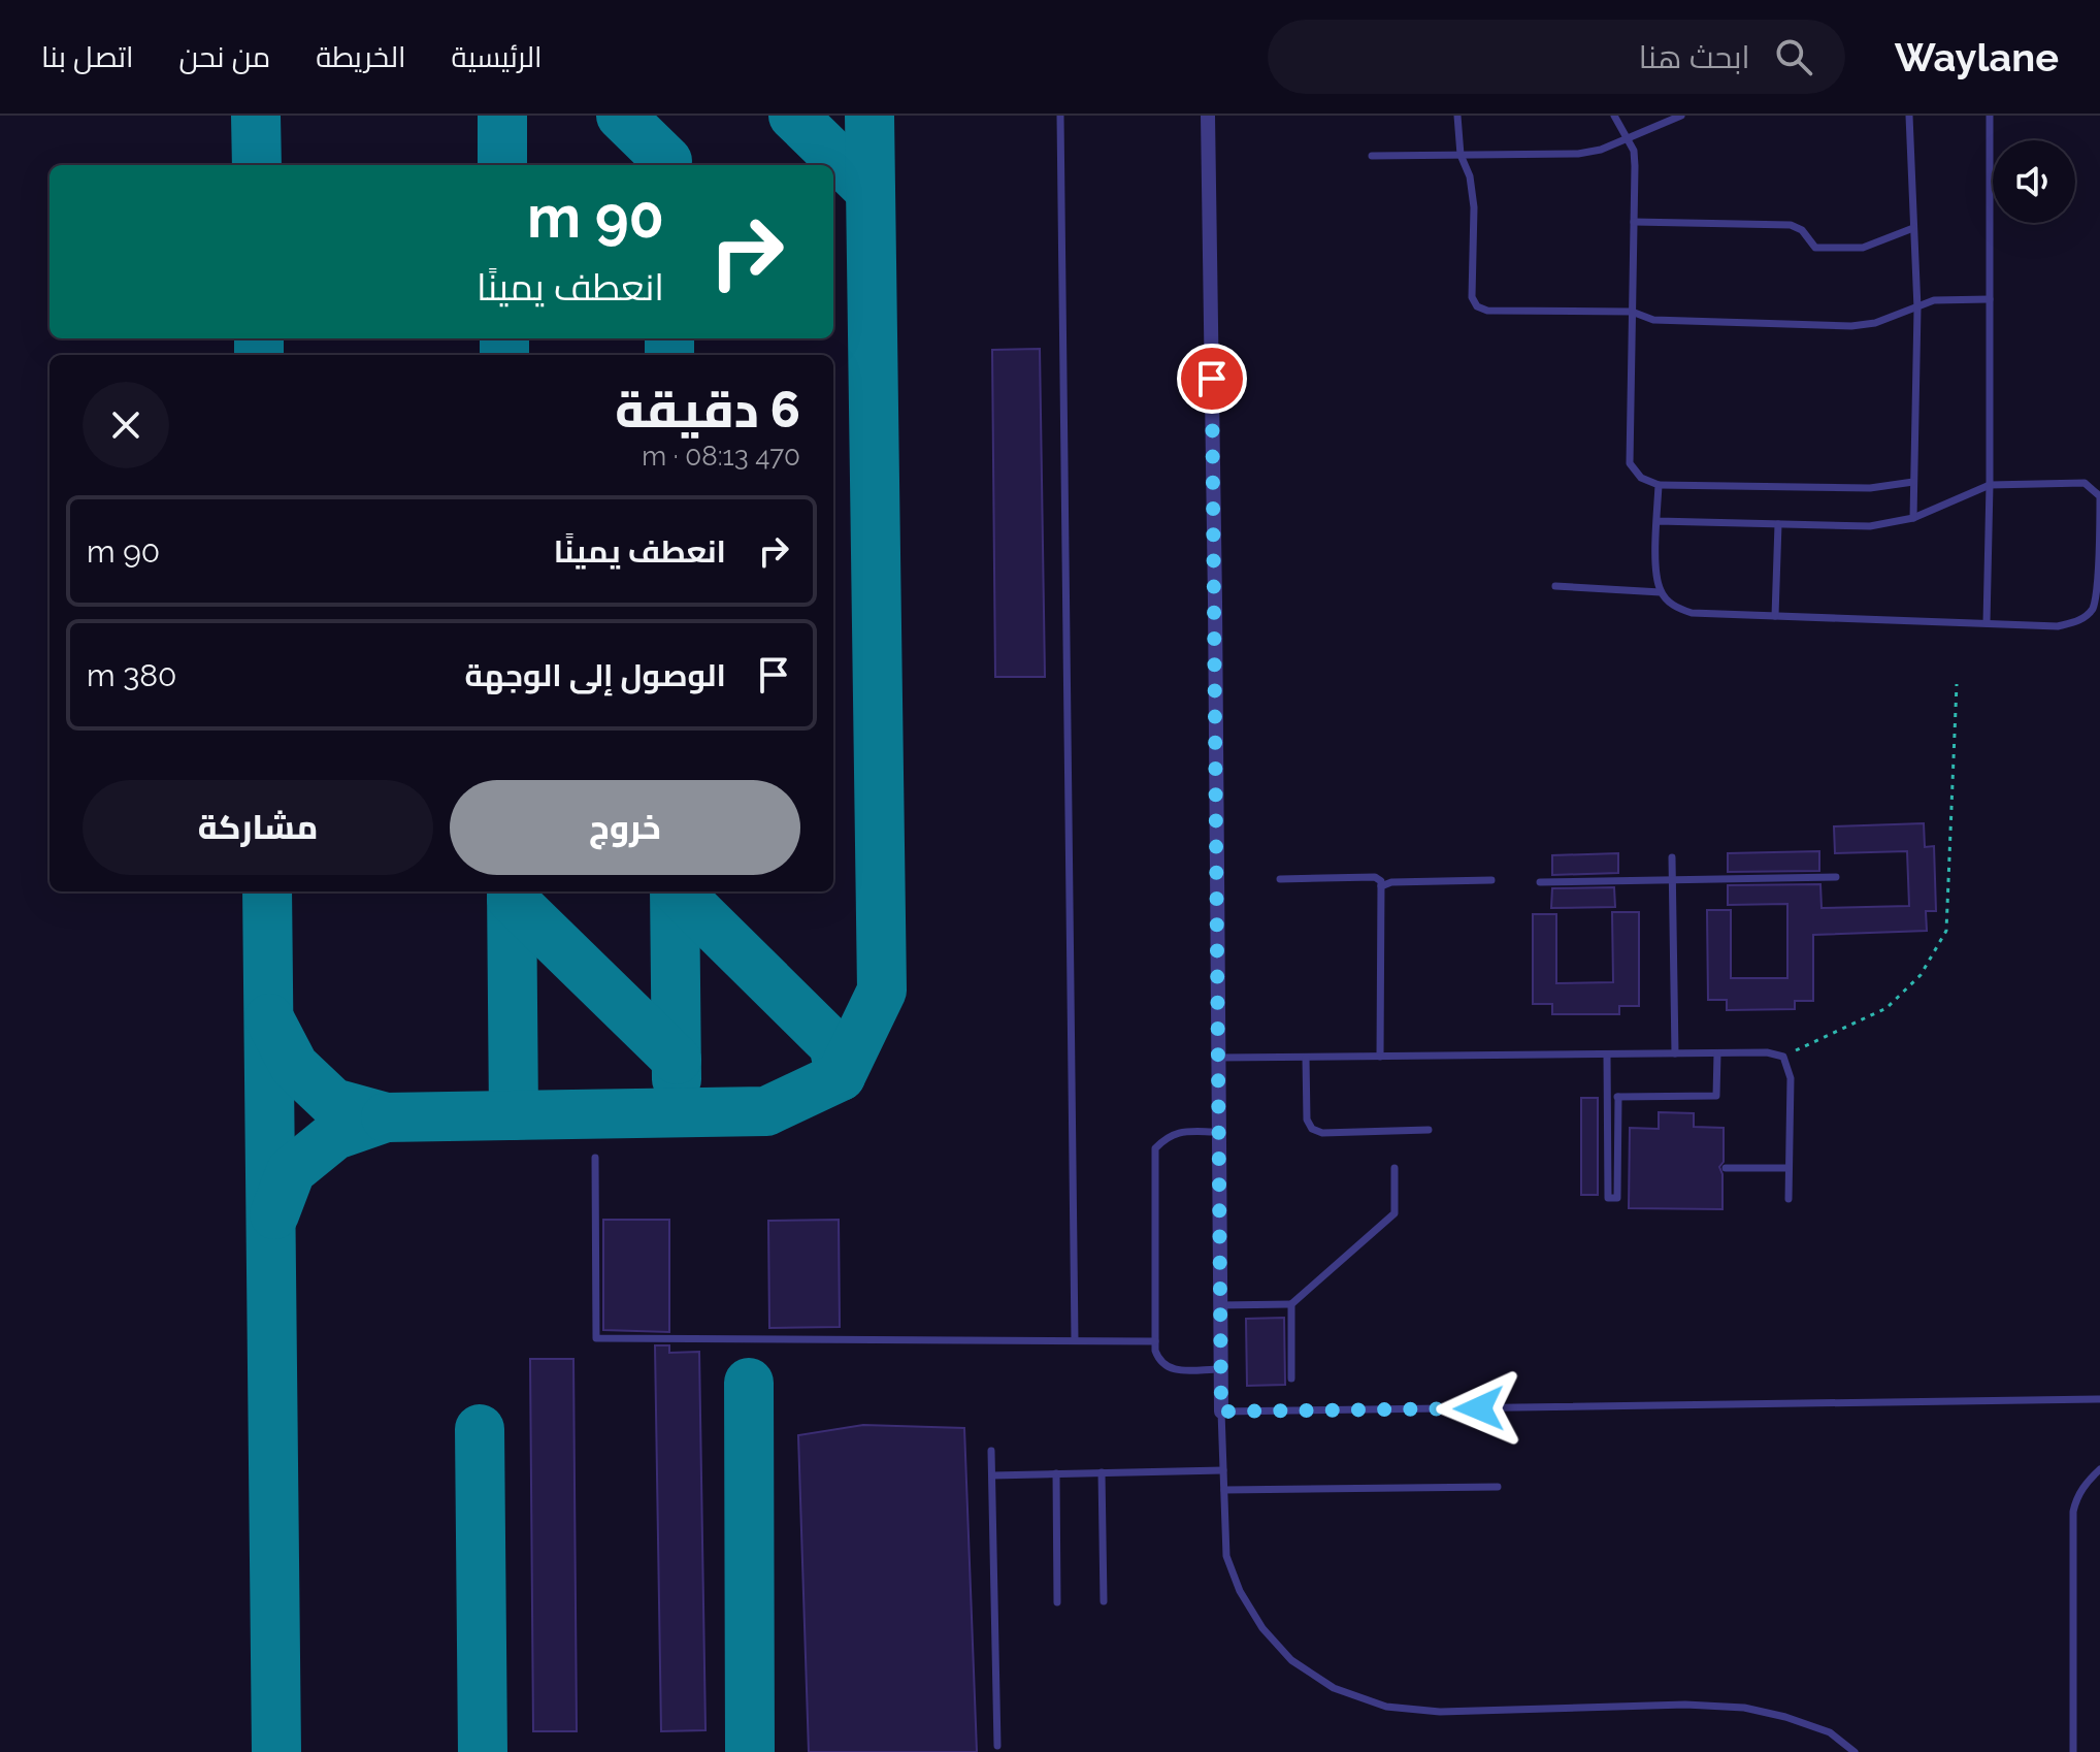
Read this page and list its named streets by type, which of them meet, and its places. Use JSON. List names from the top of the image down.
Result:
{
  "page": {
    "header": "Waylane",
    "search": "ابحث هنا",
    "nav": [
      "الرئيسية",
      "الخريطة",
      "من نحن",
      "اتصل بنا"
    ],
    "turn": ["90 m", "انعطف يمينًا"],
    "heading": ["6 دقيقة", "470 m · 08:13"],
    "list": [
      {
        "name": "انعطف يمينًا",
        "value": "90 m"
      },
      {
        "name": "الوصول إلى الوجهة",
        "value": "380 m"
      }
    ],
    "buttons": ["خروج", "مشاركة"]
  }
}
